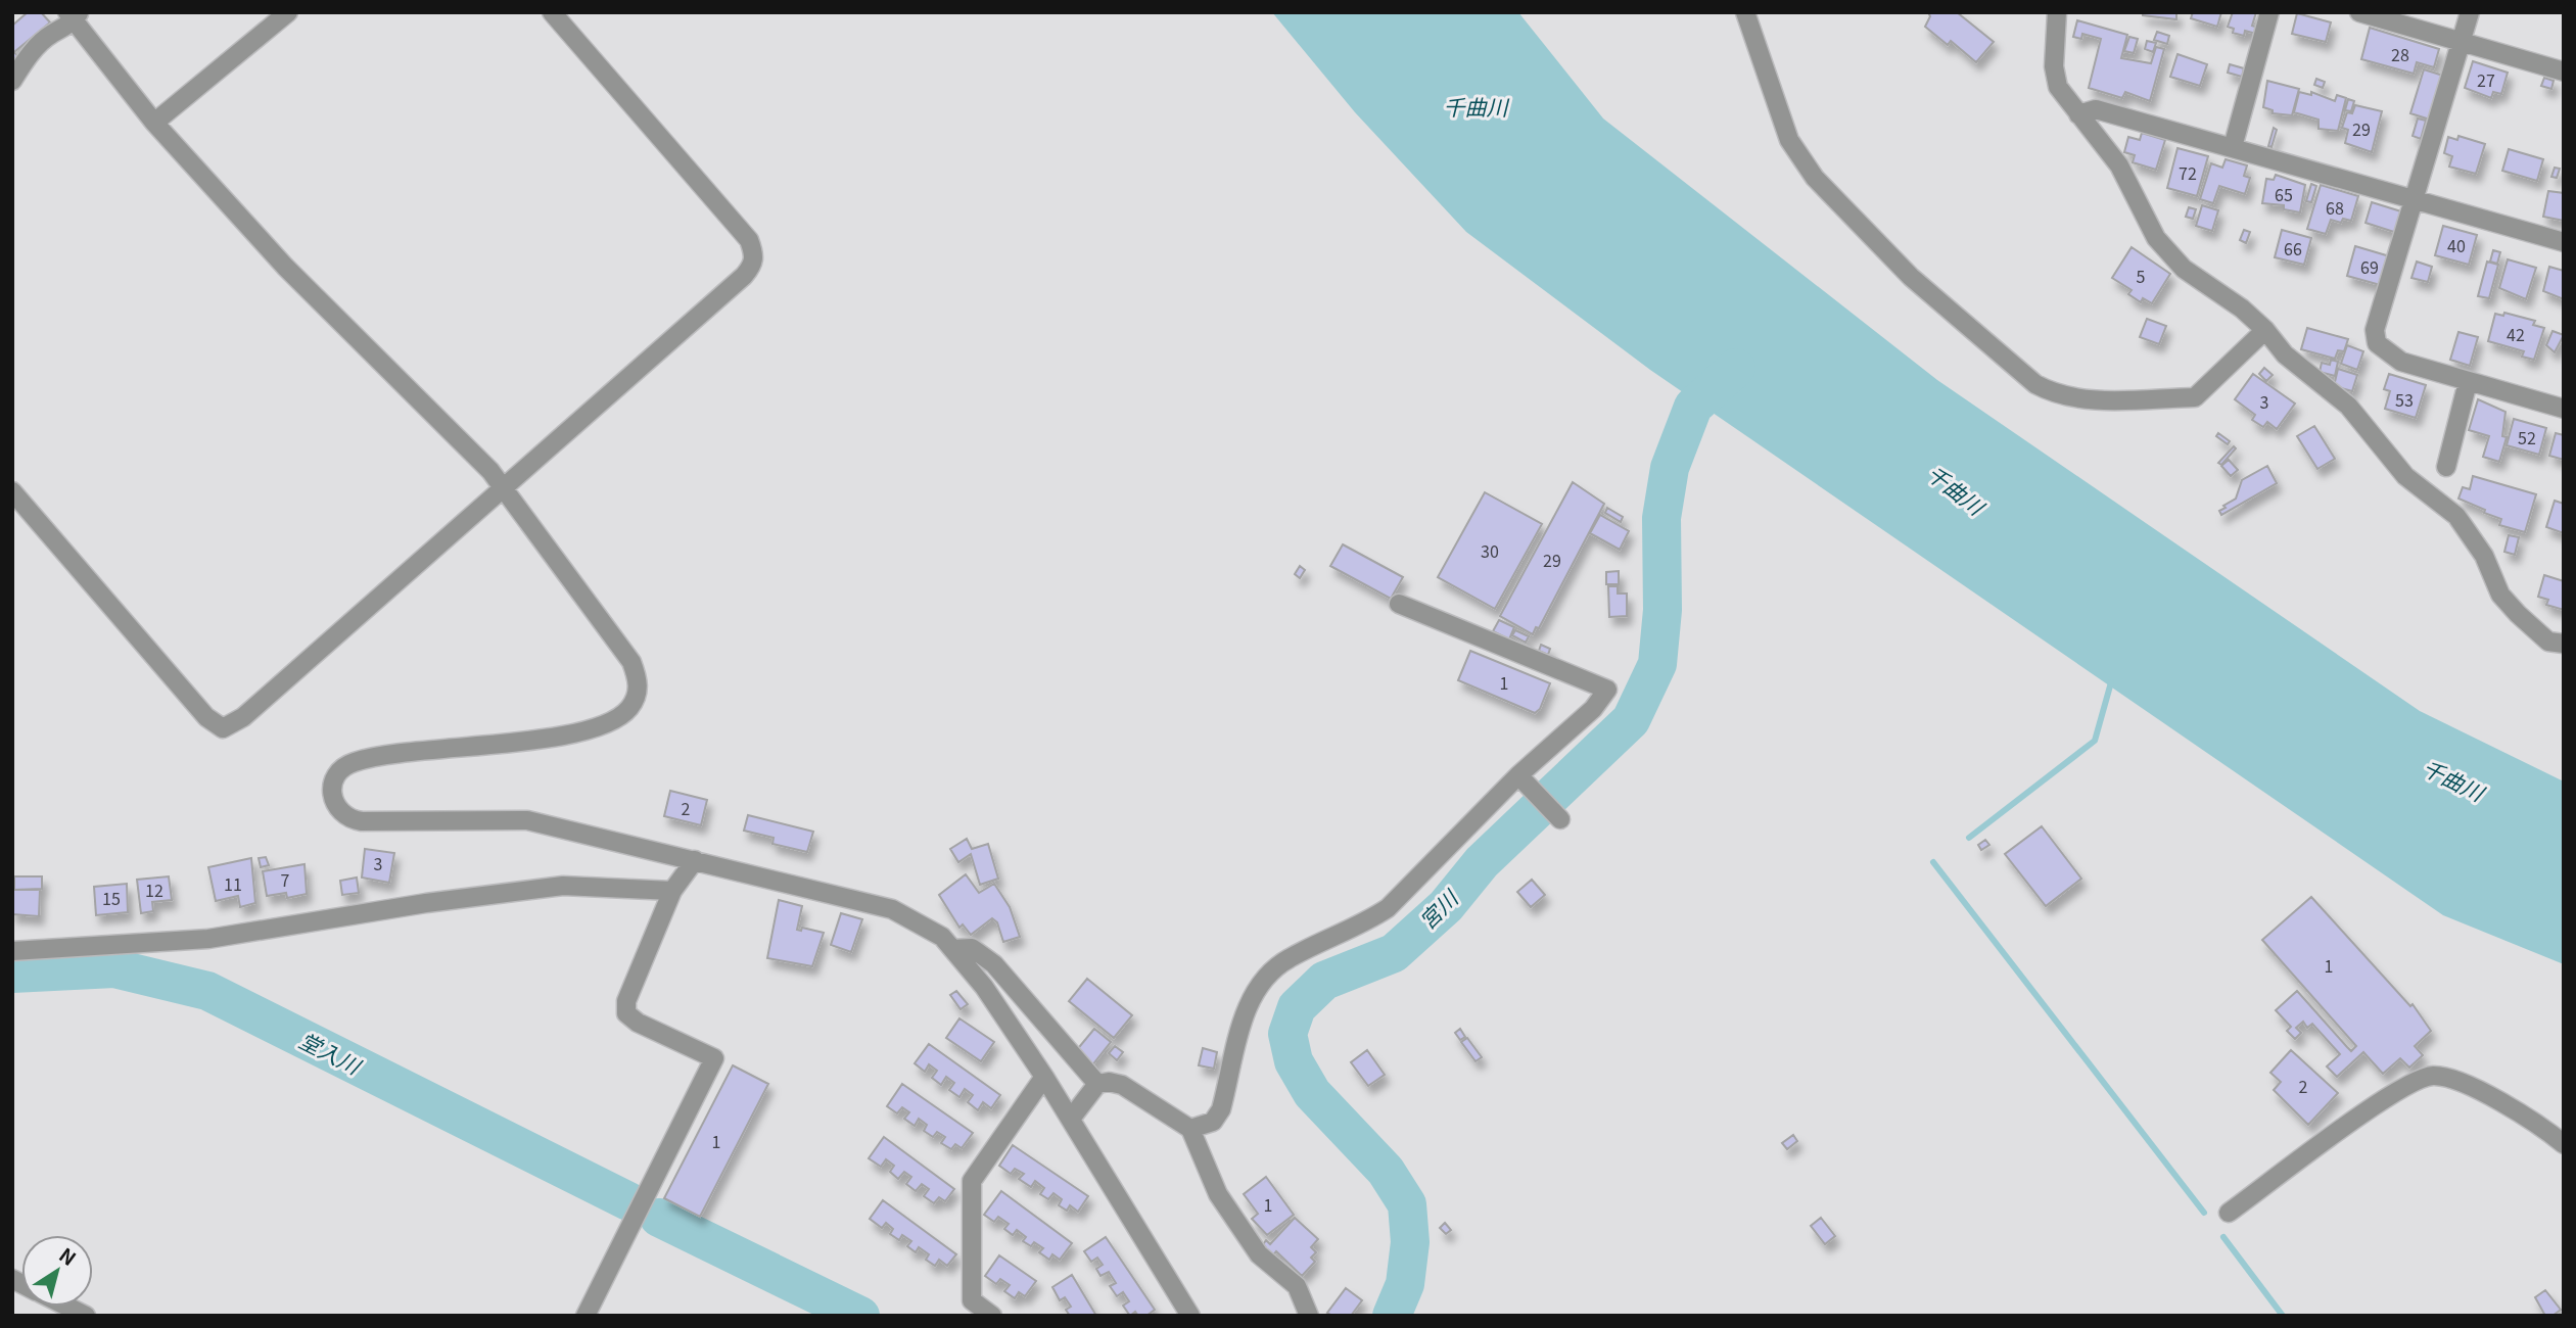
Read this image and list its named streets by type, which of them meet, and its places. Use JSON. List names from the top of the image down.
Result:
{
  "water": ["千曲川", "宮川", "堂入川"],
  "house_numbers": [
    "28",
    "27",
    "29",
    "72",
    "65",
    "68",
    "40",
    "66",
    "69",
    "5",
    "42",
    "53",
    "3",
    "52",
    "30",
    "29",
    "1",
    "2",
    "3",
    "7",
    "11",
    "12",
    "15",
    "1",
    "2",
    "1",
    "1"
  ],
  "north": "top right"
}
